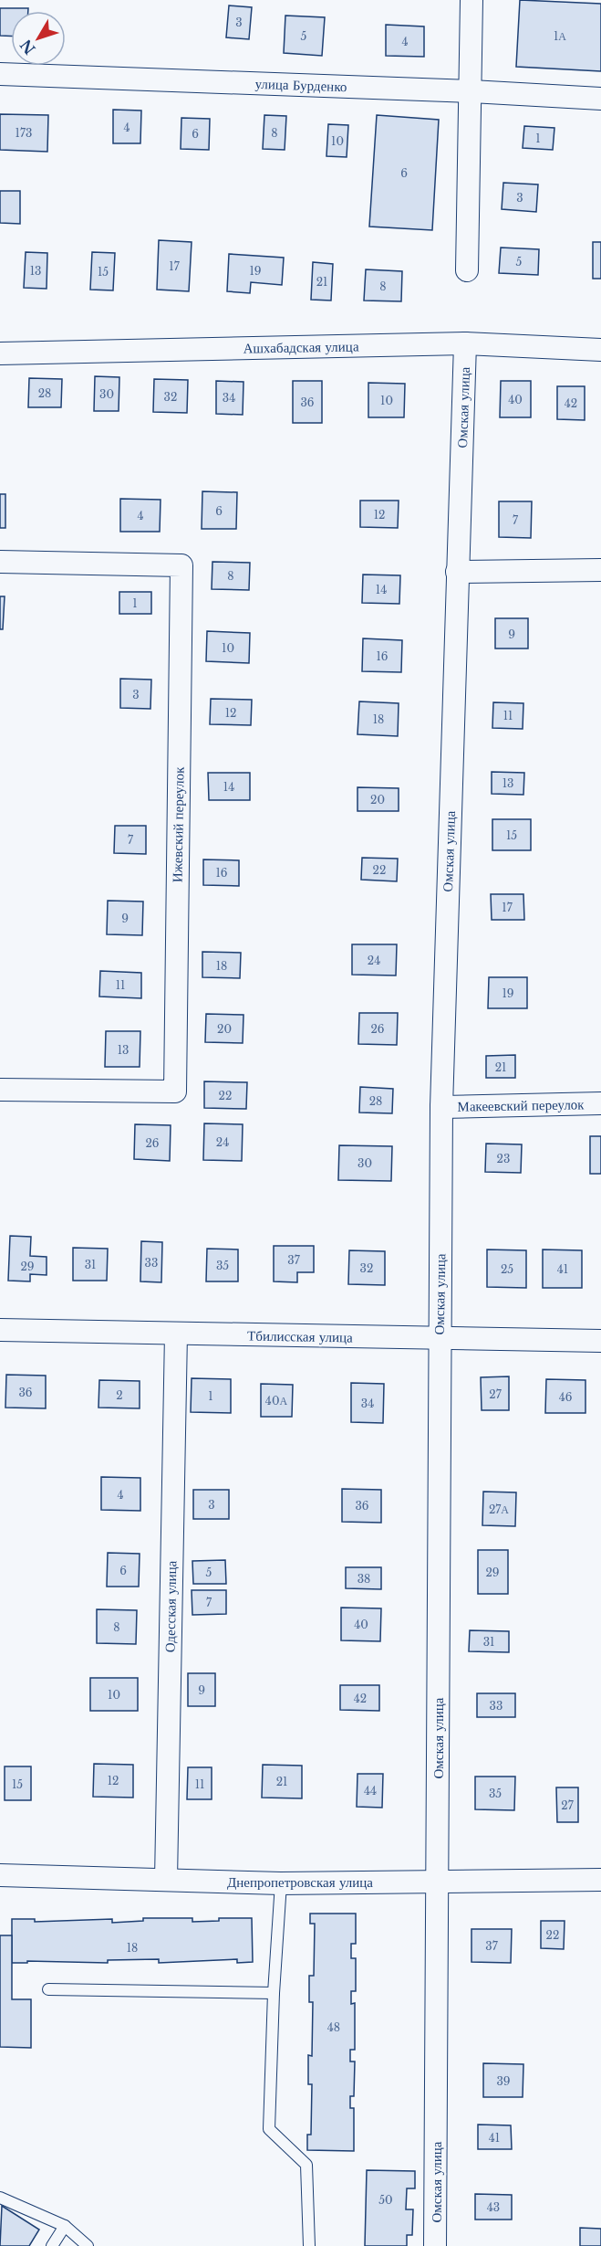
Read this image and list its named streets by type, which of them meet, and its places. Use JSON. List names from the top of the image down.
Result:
{
  "streets": {
    "street": [
      "улица Бурденко",
      "Ашхабадская улица",
      "Омская улица",
      "Ижевский переулок",
      "Макеевский переулок",
      "Тбилисская улица",
      "Одесская улица",
      "Днепропетровская улица"
    ]
  },
  "crossings": [
    ["Ашхабадская улица", "Омская улица"],
    ["Омская улица", "Макеевский переулок"],
    ["Омская улица", "Тбилисская улица"],
    ["Омская улица", "Днепропетровская улица"],
    ["Тбилисская улица", "Одесская улица"],
    ["Одесская улица", "Днепропетровская улица"]
  ],
  "house_numbers": [
    "3",
    "5",
    "1А",
    "4",
    "4",
    "173",
    "8",
    "6",
    "1",
    "10",
    "6",
    "3",
    "5",
    "17",
    "13",
    "19",
    "15",
    "21",
    "8",
    "28",
    "30",
    "32",
    "34",
    "40",
    "10",
    "36",
    "42",
    "6",
    "12",
    "4",
    "7",
    "8",
    "14",
    "1",
    "9",
    "10",
    "16",
    "3",
    "12",
    "11",
    "18",
    "13",
    "14",
    "20",
    "15",
    "7",
    "22",
    "16",
    "17",
    "9",
    "24",
    "18",
    "11",
    "19",
    "20",
    "26",
    "13",
    "21",
    "22",
    "28",
    "24",
    "26",
    "23",
    "30",
    "37",
    "33",
    "31",
    "35",
    "29",
    "32",
    "25",
    "41",
    "36",
    "27",
    "2",
    "1",
    "46",
    "40А",
    "34",
    "4",
    "3",
    "36",
    "27А",
    "6",
    "5",
    "29",
    "38",
    "7",
    "40",
    "8",
    "31",
    "9",
    "10",
    "42",
    "33",
    "12",
    "21",
    "15",
    "11",
    "44",
    "35",
    "27",
    "22",
    "37",
    "18",
    "48",
    "39",
    "41",
    "50",
    "43"
  ],
  "north": "bottom left"
}
